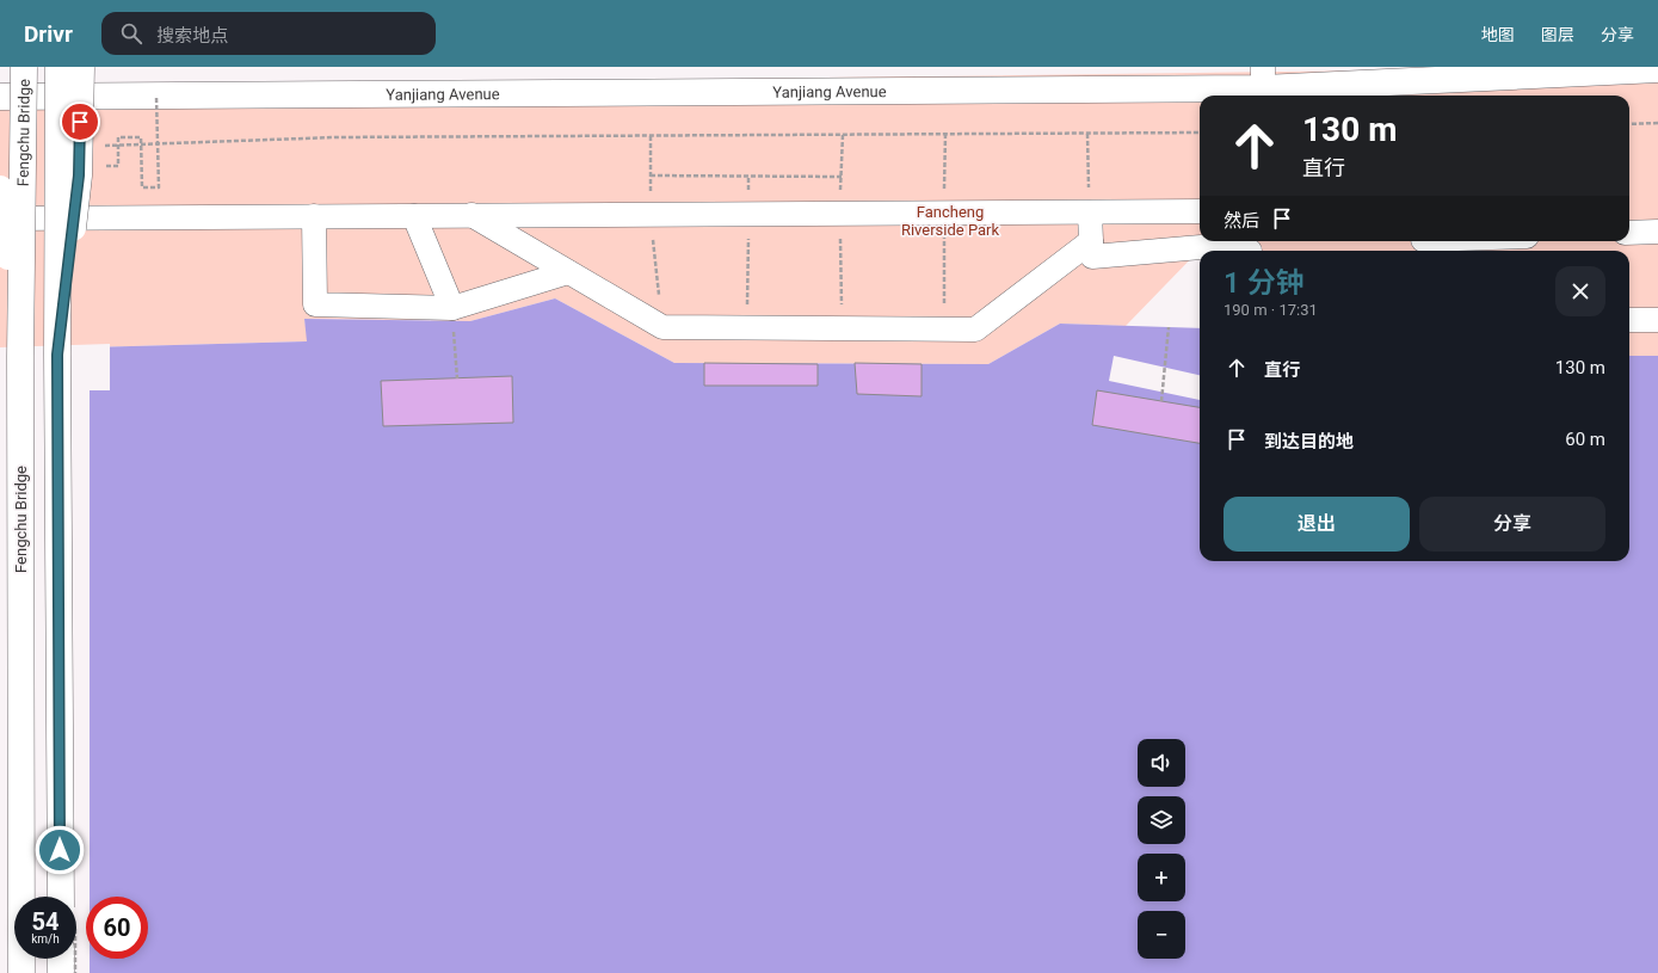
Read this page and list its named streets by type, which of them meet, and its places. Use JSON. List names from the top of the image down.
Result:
{
  "streets": {
    "main road": ["Yanjiang Avenue", "Fengchu Bridge"]
  },
  "parks": ["Fancheng Riverside Park"],
  "page": {
    "header": "Drivr",
    "search": "搜索地点",
    "nav": ["地图", "图层", "分享"],
    "turn": ["130 m", "直行"],
    "then": "然后",
    "heading": ["1 分钟", "190 m · 17:31"],
    "list": [
      {
        "name": "直行",
        "value": "130 m"
      },
      {
        "name": "到达目的地",
        "value": "60 m"
      }
    ],
    "buttons": ["退出", "分享"],
    "map_buttons": ["+", "−"],
    "speed": "54 km/h",
    "limit": "60"
  }
}
